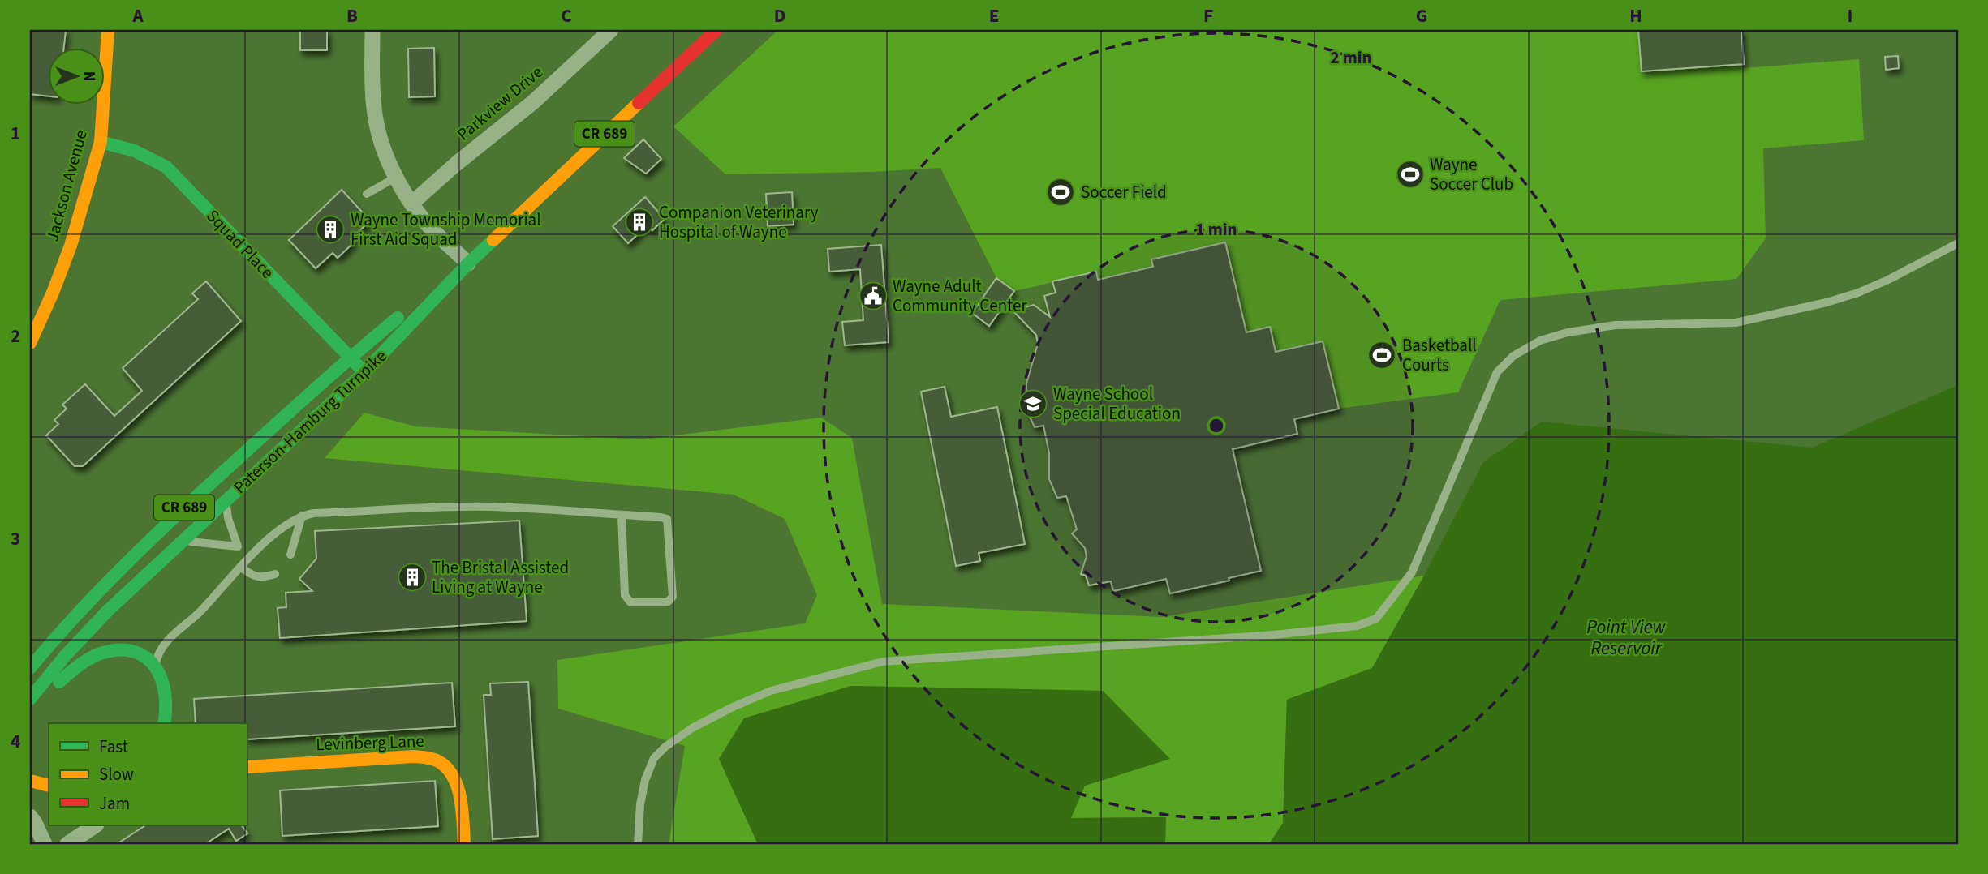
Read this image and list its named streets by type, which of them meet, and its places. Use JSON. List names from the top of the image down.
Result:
{
  "streets": {
    "main road": [
      "CR 689",
      "Jackson Avenue",
      "Squad Place",
      "Paterson-Hamburg Turnpike",
      "Levinberg Lane"
    ],
    "street": ["Parkview Drive"]
  },
  "crossings": [
    ["Jackson Avenue", "Squad Place"],
    ["Squad Place", "Paterson-Hamburg Turnpike"]
  ],
  "water": ["Point View Reservoir"],
  "places": {
    "sports": ["Wayne Soccer Club", "Soccer Field", "Basketball Courts"],
    "building": ["Companion Veterinary Hospital of Wayne", "Wayne Township Memorial First Aid Squad", "The Bristal Assisted Living at Wayne"],
    "public building": ["Wayne Adult Community Center"],
    "school or university": ["Wayne School Special Education"]
  },
  "legend": ["Fast", "Slow", "Jam"],
  "north": "right",
  "grid": {
    "columns": [
      "A",
      "B",
      "C",
      "D",
      "E",
      "F",
      "G",
      "H",
      "I"
    ],
    "rows": [
      "1",
      "2",
      "3",
      "4"
    ]
  },
  "rings": ["2 min", "1 min"]
}
